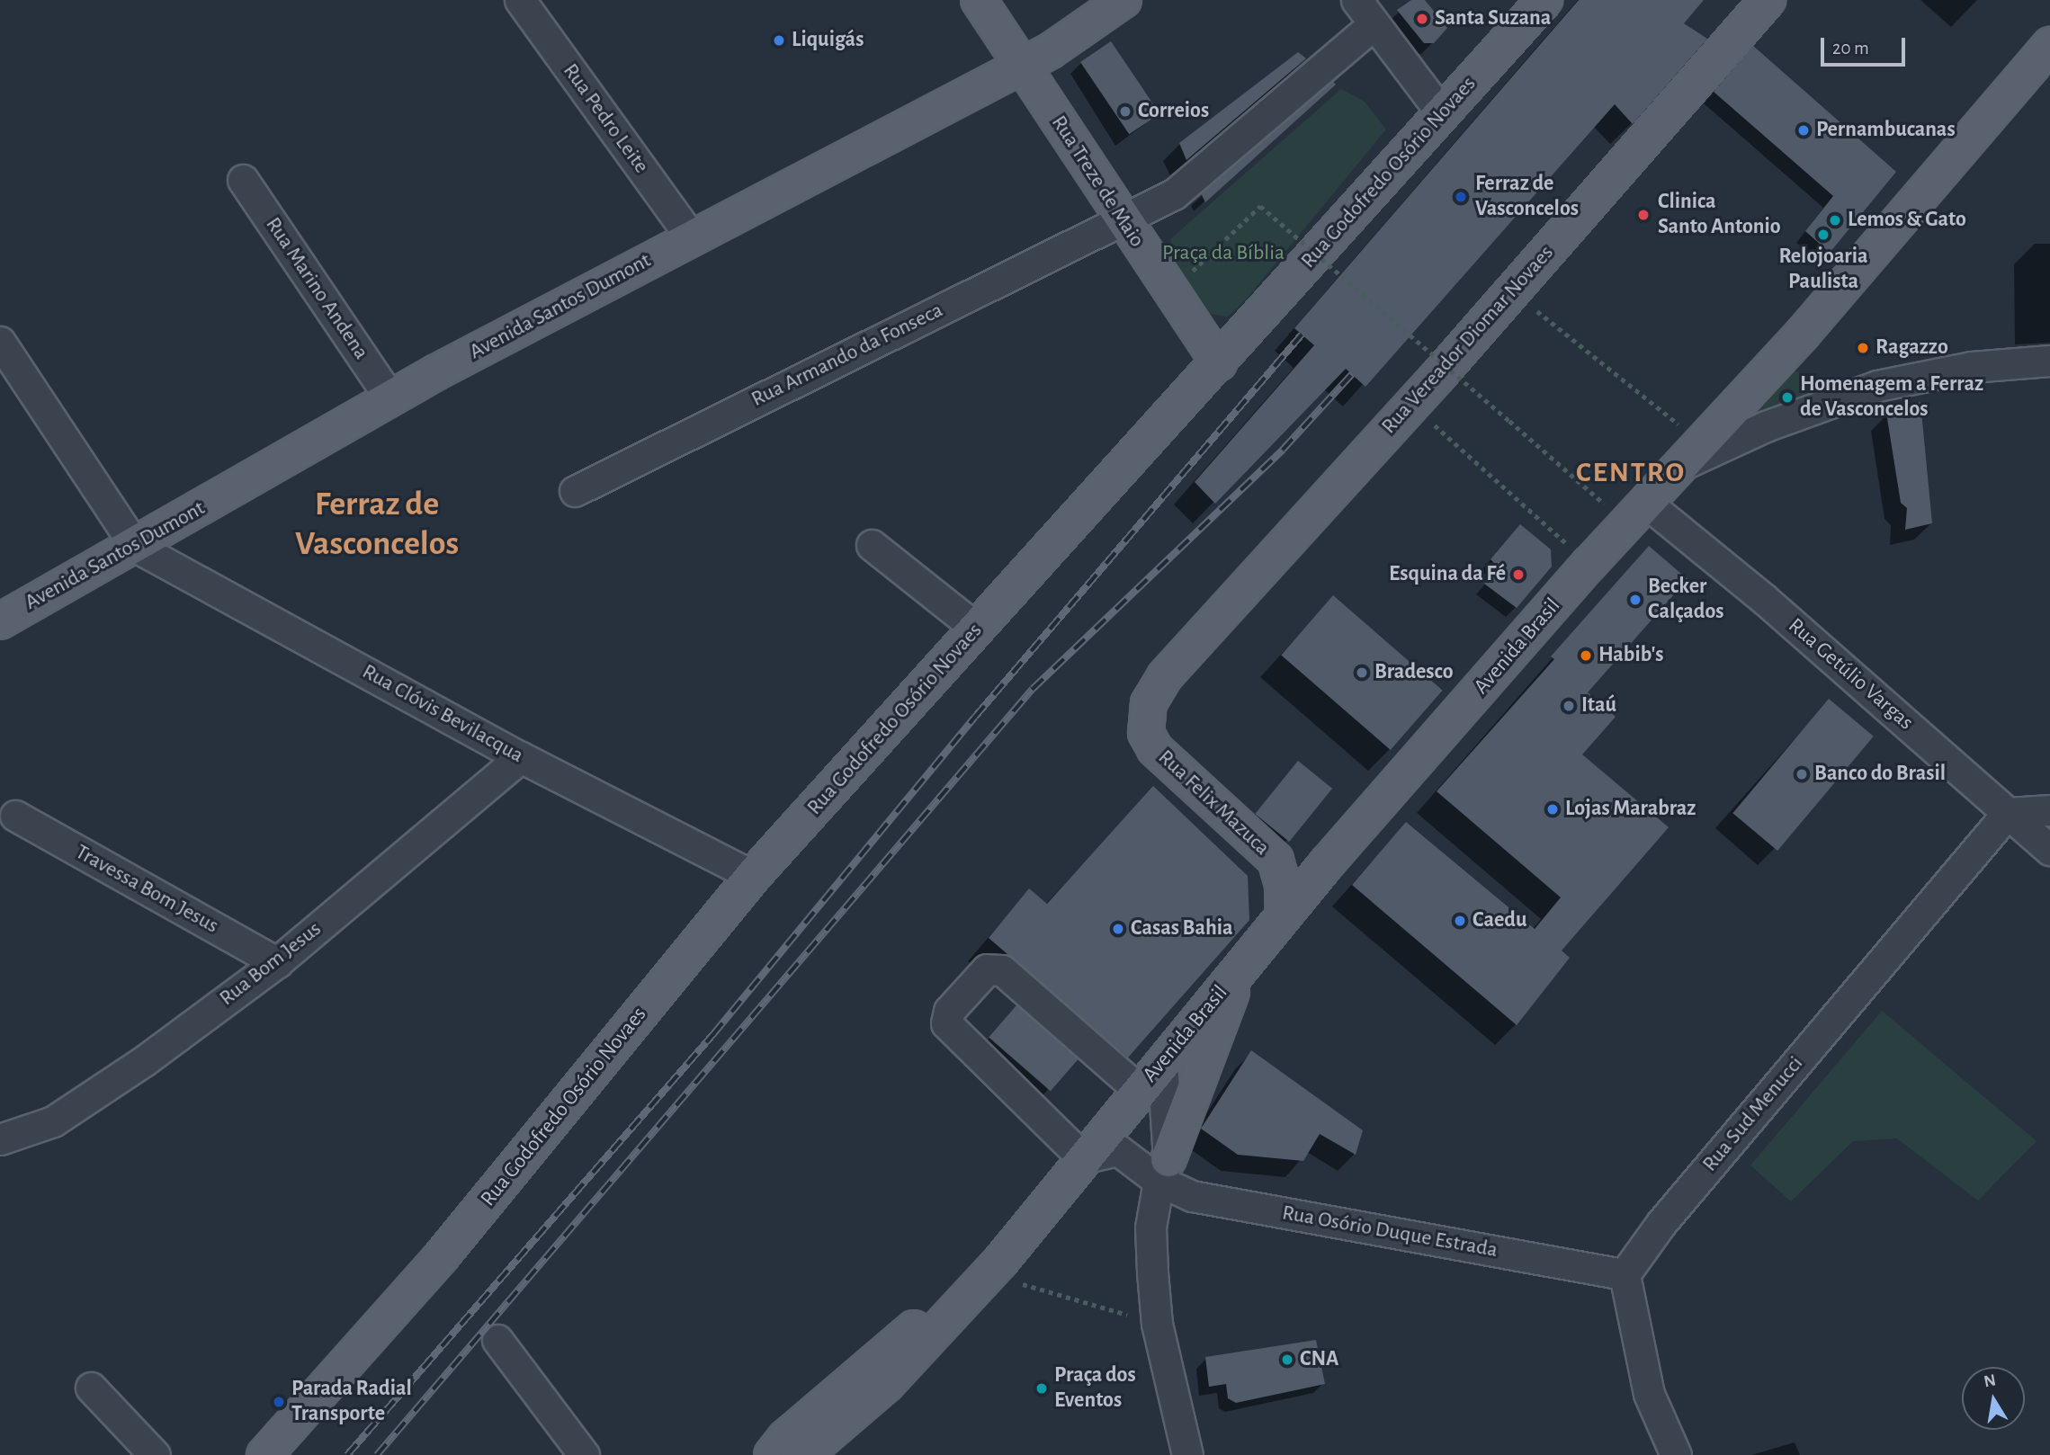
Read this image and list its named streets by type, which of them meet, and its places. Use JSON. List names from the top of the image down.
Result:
{
  "streets": {
    "main road": [
      "Rua Godofredo Osório Novaes",
      "Rua Treze de Maio",
      "Avenida Santos Dumont",
      "Rua Vereador Diomar Novaes",
      "Avenida Brasil",
      "Rua Felix Mazuca"
    ],
    "street": [
      "Rua Pedro Leite",
      "Rua Marino Andena",
      "Rua Armando da Fonseca",
      "Rua Getúlio Vargas",
      "Rua Clóvis Bevilacqua",
      "Travessa Bom Jesus",
      "Rua Bom Jesus",
      "Rua Sud Menucci",
      "Rua Osório Duque Estrada"
    ]
  },
  "crossings": [
    ["Rua Pedro Leite", "Avenida Santos Dumont"],
    ["Rua Godofredo Osório Novaes", "Rua Treze de Maio"],
    ["Rua Godofredo Osório Novaes", "Rua Clóvis Bevilacqua"],
    ["Rua Treze de Maio", "Avenida Santos Dumont"],
    ["Rua Treze de Maio", "Rua Armando da Fonseca"],
    ["Rua Marino Andena", "Avenida Santos Dumont"],
    ["Avenida Santos Dumont", "Rua Clóvis Bevilacqua"],
    ["Rua Vereador Diomar Novaes", "Rua Felix Mazuca"],
    ["Avenida Brasil", "Rua Getúlio Vargas"],
    ["Avenida Brasil", "Rua Felix Mazuca"],
    ["Avenida Brasil", "Rua Osório Duque Estrada"],
    ["Rua Getúlio Vargas", "Rua Sud Menucci"],
    ["Rua Clóvis Bevilacqua", "Rua Bom Jesus"],
    ["Travessa Bom Jesus", "Rua Bom Jesus"],
    ["Rua Sud Menucci", "Rua Osório Duque Estrada"]
  ],
  "districts": ["CENTRO", "Ferraz de Vasconcelos"],
  "parks": ["Praça da Bíblia"],
  "places": [
    "Santa Suzana",
    "Liquigás",
    "Correios",
    "Pernambucanas",
    "Ferraz de Vasconcelos",
    "Clinica Santo Antonio",
    "Lemos & Gato",
    "Relojoaria Paulista",
    "Ragazzo",
    "Homenagem a Ferraz de Vasconcelos",
    "Esquina da Fé",
    "Becker Calçados",
    "Habib's",
    "Bradesco",
    "Itaú",
    "Banco do Brasil",
    "Lojas Marabraz",
    "Caedu",
    "Casas Bahia",
    "CNA",
    "Praça dos Eventos",
    "Parada Radial Transporte"
  ],
  "scale_bar": "20 m",
  "north": "top"
}
